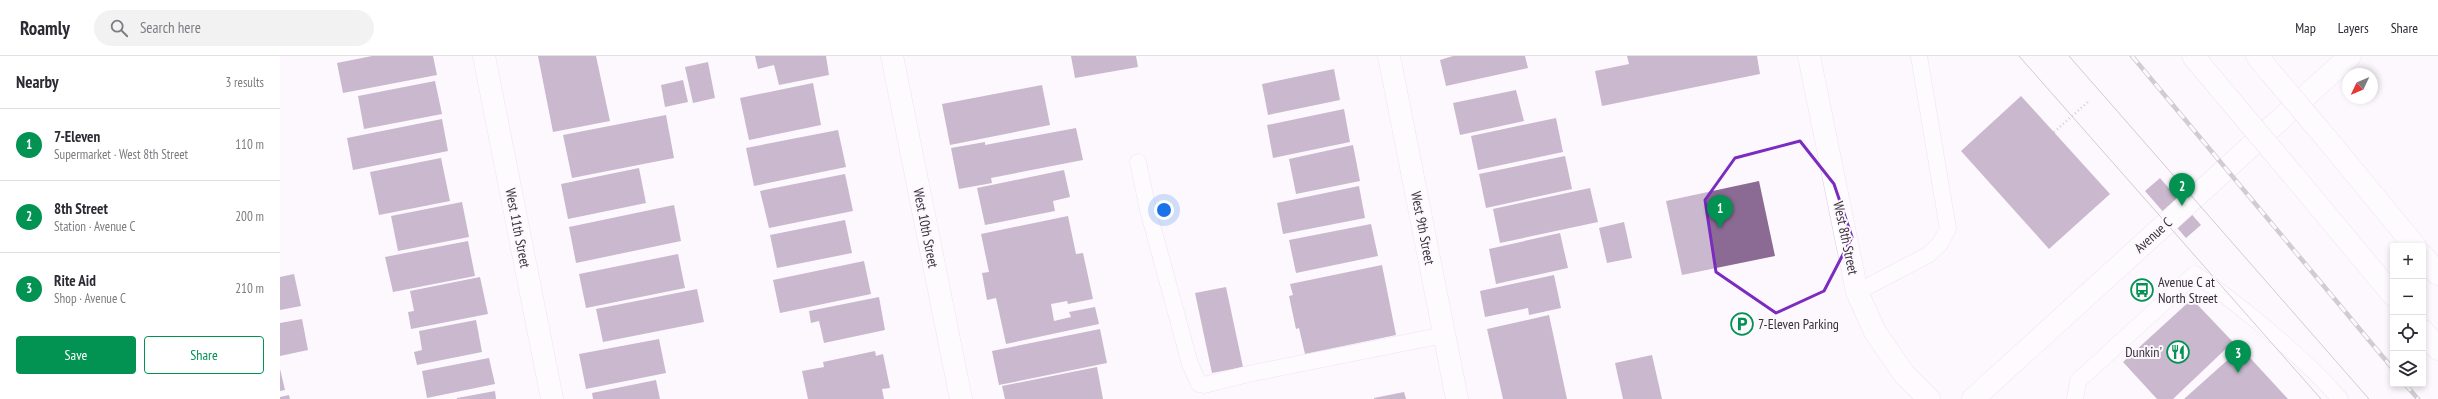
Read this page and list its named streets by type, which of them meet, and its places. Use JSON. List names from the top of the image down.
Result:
{
  "streets": {
    "main road": [
      "West 11th Street",
      "West 10th Street",
      "West 9th Street",
      "Avenue C",
      "West 8th Street"
    ]
  },
  "places": {
    "bus stop": ["Avenue C at North Street"],
    "parking": ["7-Eleven Parking"],
    "restaurant": ["Dunkin'"]
  },
  "north": "bottom left",
  "page": {
    "header": "Roamly",
    "search": "Search here",
    "nav": ["Map", "Layers", "Share"],
    "heading": ["Nearby", "3 results"],
    "list": [
      {
        "mark": "1",
        "name": "7-Eleven",
        "note": "Supermarket · West 8th Street",
        "value": "110 m"
      },
      {
        "mark": "2",
        "name": "8th Street",
        "note": "Station · Avenue C",
        "value": "200 m"
      },
      {
        "mark": "3",
        "name": "Rite Aid",
        "note": "Shop · Avenue C",
        "value": "210 m"
      }
    ],
    "pins": ["2", "1", "3"],
    "map_buttons": ["+", "−"],
    "buttons": ["Save", "Share"]
  }
}
